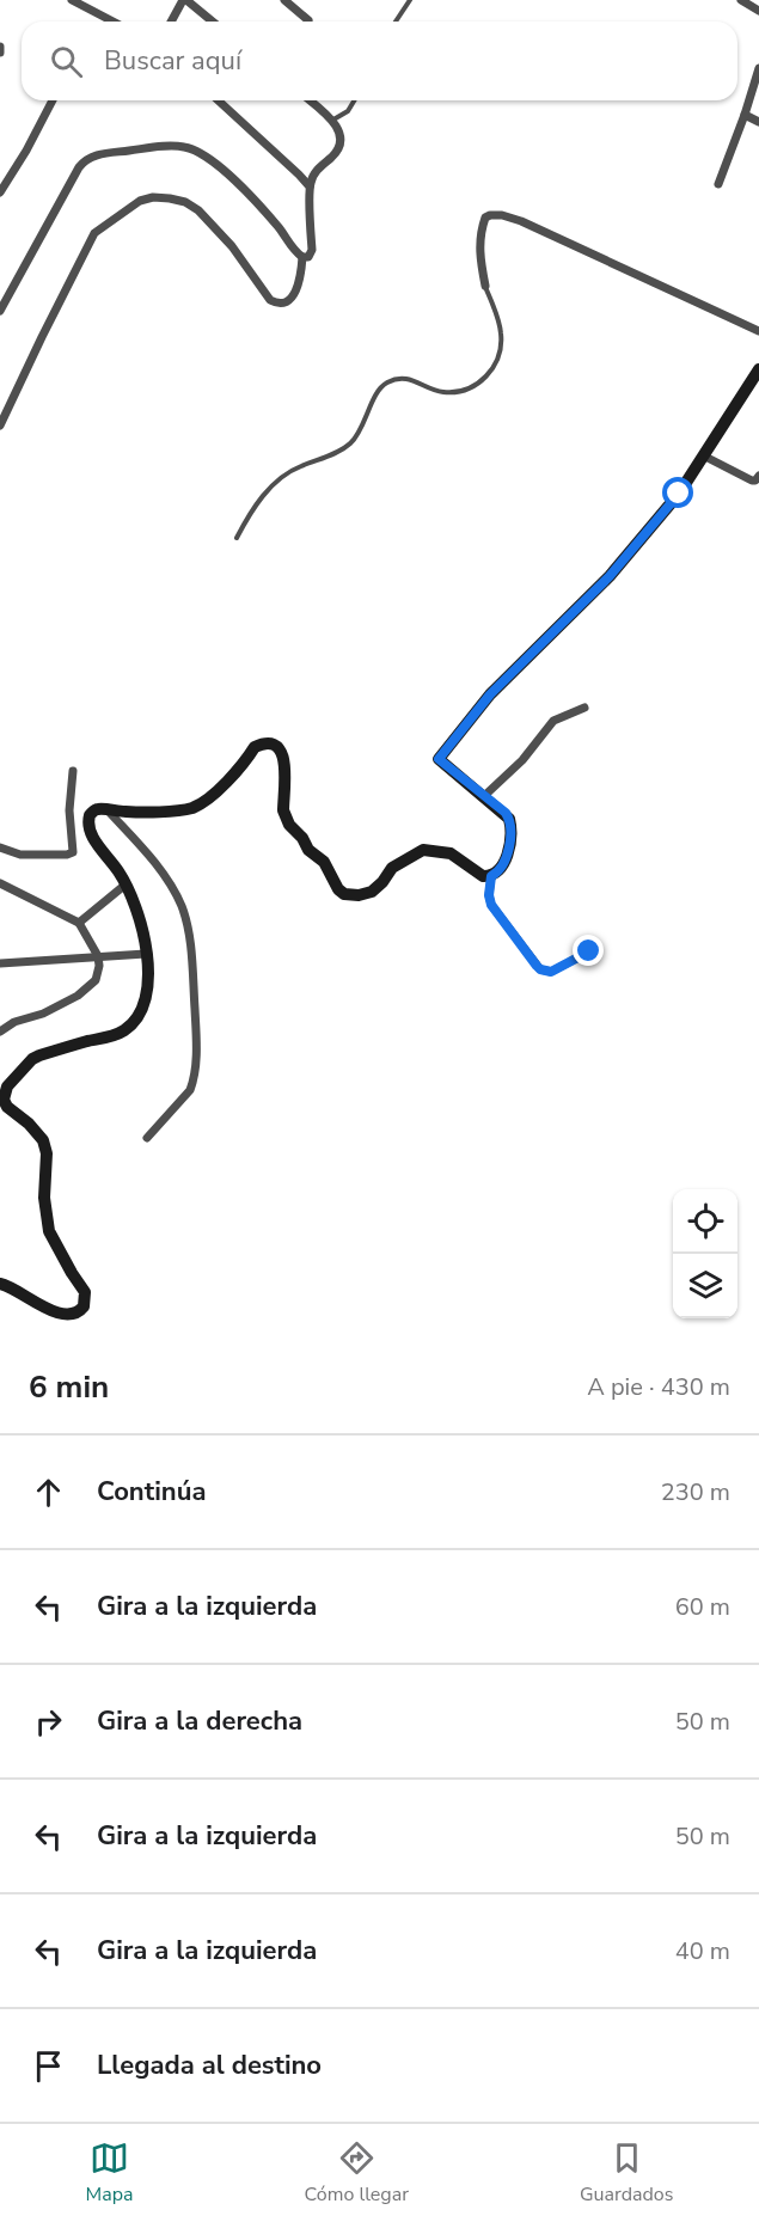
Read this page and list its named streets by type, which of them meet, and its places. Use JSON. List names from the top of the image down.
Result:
{
  "page": {
    "search": "Buscar aquí",
    "heading": ["6 min", "A pie · 430 m"],
    "list": [
      ["Continúa", "230 m"],
      ["Gira a la izquierda", "60 m"],
      ["Gira a la derecha", "50 m"],
      ["Gira a la izquierda", "50 m"],
      ["Gira a la izquierda", "40 m"],
      "Llegada al destino"
    ],
    "nav": ["Mapa", "Cómo llegar", "Guardados"]
  }
}
